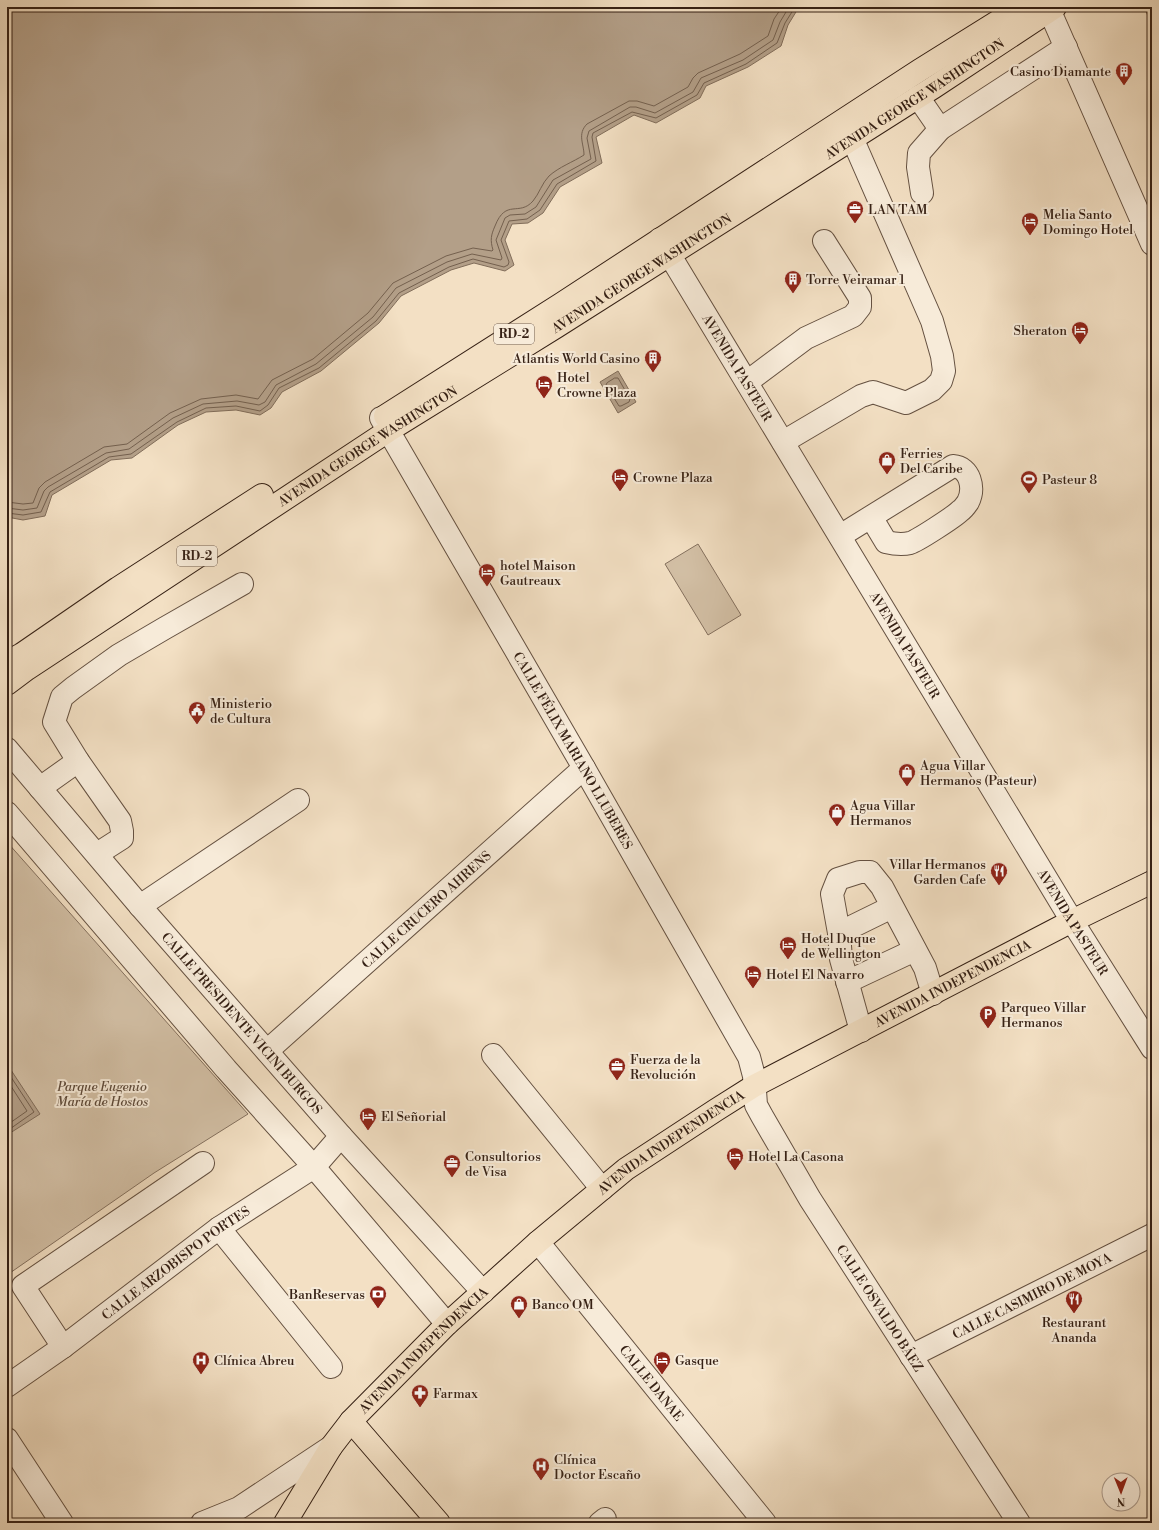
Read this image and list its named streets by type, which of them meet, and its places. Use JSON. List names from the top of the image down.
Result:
{
  "streets": {
    "main road": ["AVENIDA GEORGE WASHINGTON", "RD-2", "AVENIDA INDEPENDENCIA"],
    "street": [
      "AVENIDA PASTEUR",
      "CALLE FÉLIX MARIANO LLUBERES",
      "CALLE CRUCERO AHRENS",
      "CALLE PRESIDENTE VICINI BURGOS",
      "CALLE ARZOBISPO PORTES",
      "CALLE CASIMIRO DE MOYA",
      "CALLE OSVALDO BÁEZ",
      "CALLE DANAE"
    ]
  },
  "crossings": [
    ["AVENIDA GEORGE WASHINGTON", "AVENIDA PASTEUR"],
    ["AVENIDA GEORGE WASHINGTON", "CALLE FÉLIX MARIANO LLUBERES"],
    ["AVENIDA PASTEUR", "AVENIDA INDEPENDENCIA"],
    ["CALLE FÉLIX MARIANO LLUBERES", "CALLE CRUCERO AHRENS"],
    ["CALLE FÉLIX MARIANO LLUBERES", "AVENIDA INDEPENDENCIA"],
    ["CALLE FÉLIX MARIANO LLUBERES", "CALLE OSVALDO BÁEZ"],
    ["CALLE CRUCERO AHRENS", "CALLE PRESIDENTE VICINI BURGOS"],
    ["AVENIDA INDEPENDENCIA", "CALLE PRESIDENTE VICINI BURGOS"],
    ["AVENIDA INDEPENDENCIA", "CALLE OSVALDO BÁEZ"],
    ["AVENIDA INDEPENDENCIA", "CALLE DANAE"],
    ["CALLE PRESIDENTE VICINI BURGOS", "CALLE ARZOBISPO PORTES"],
    ["CALLE CASIMIRO DE MOYA", "CALLE OSVALDO BÁEZ"]
  ],
  "parks": ["Parque Eugenio María de Hostos"],
  "places": {
    "building": ["Casino Diamante", "Torre Veiramar 1", "Atlantis World Casino"],
    "office": ["LAN TAM", "Fuerza de la Revolución", "Consultorios de Visa"],
    "hotel": [
      "Melia Santo Domingo Hotel",
      "Sheraton",
      "Hotel Crowne Plaza",
      "Crowne Plaza",
      "hotel Maison Gautreaux",
      "Hotel Duque de Wellington",
      "Hotel El Navarro",
      "El Señorial",
      "Hotel La Casona",
      "Gasque"
    ],
    "shop": [
      "Ferries Del Caribe",
      "Agua Villar Hermanos (Pasteur)",
      "Agua Villar Hermanos",
      "Banco OM"
    ],
    "sports": ["Pasteur 8"],
    "public building": ["Ministerio de Cultura"],
    "restaurant": ["Villar Hermanos Garden Cafe", "Restaurant Ananda"],
    "parking": ["Parqueo Villar Hermanos"],
    "bank": ["BanReservas"],
    "hospital": ["Clínica Abreu", "Clínica Doctor Escaño"],
    "pharmacy": ["Farmax"]
  },
  "north": "bottom"
}
